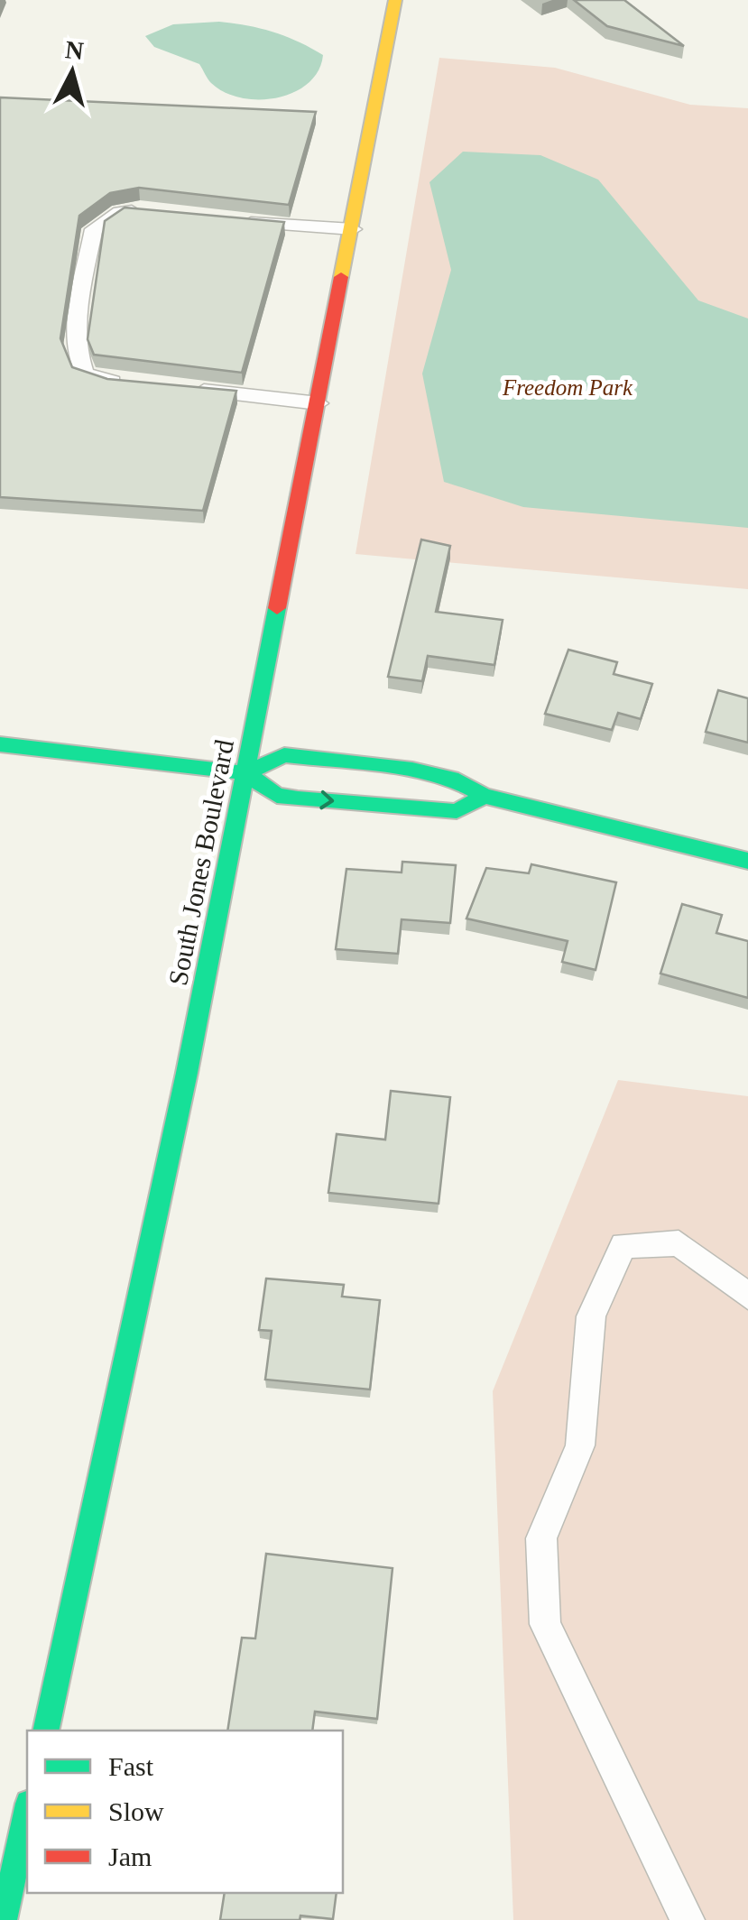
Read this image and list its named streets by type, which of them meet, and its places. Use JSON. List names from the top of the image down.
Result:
{
  "streets": {
    "street": ["South Jones Boulevard"]
  },
  "parks": ["Freedom Park"],
  "legend": ["Fast", "Slow", "Jam"],
  "north": "top"
}
